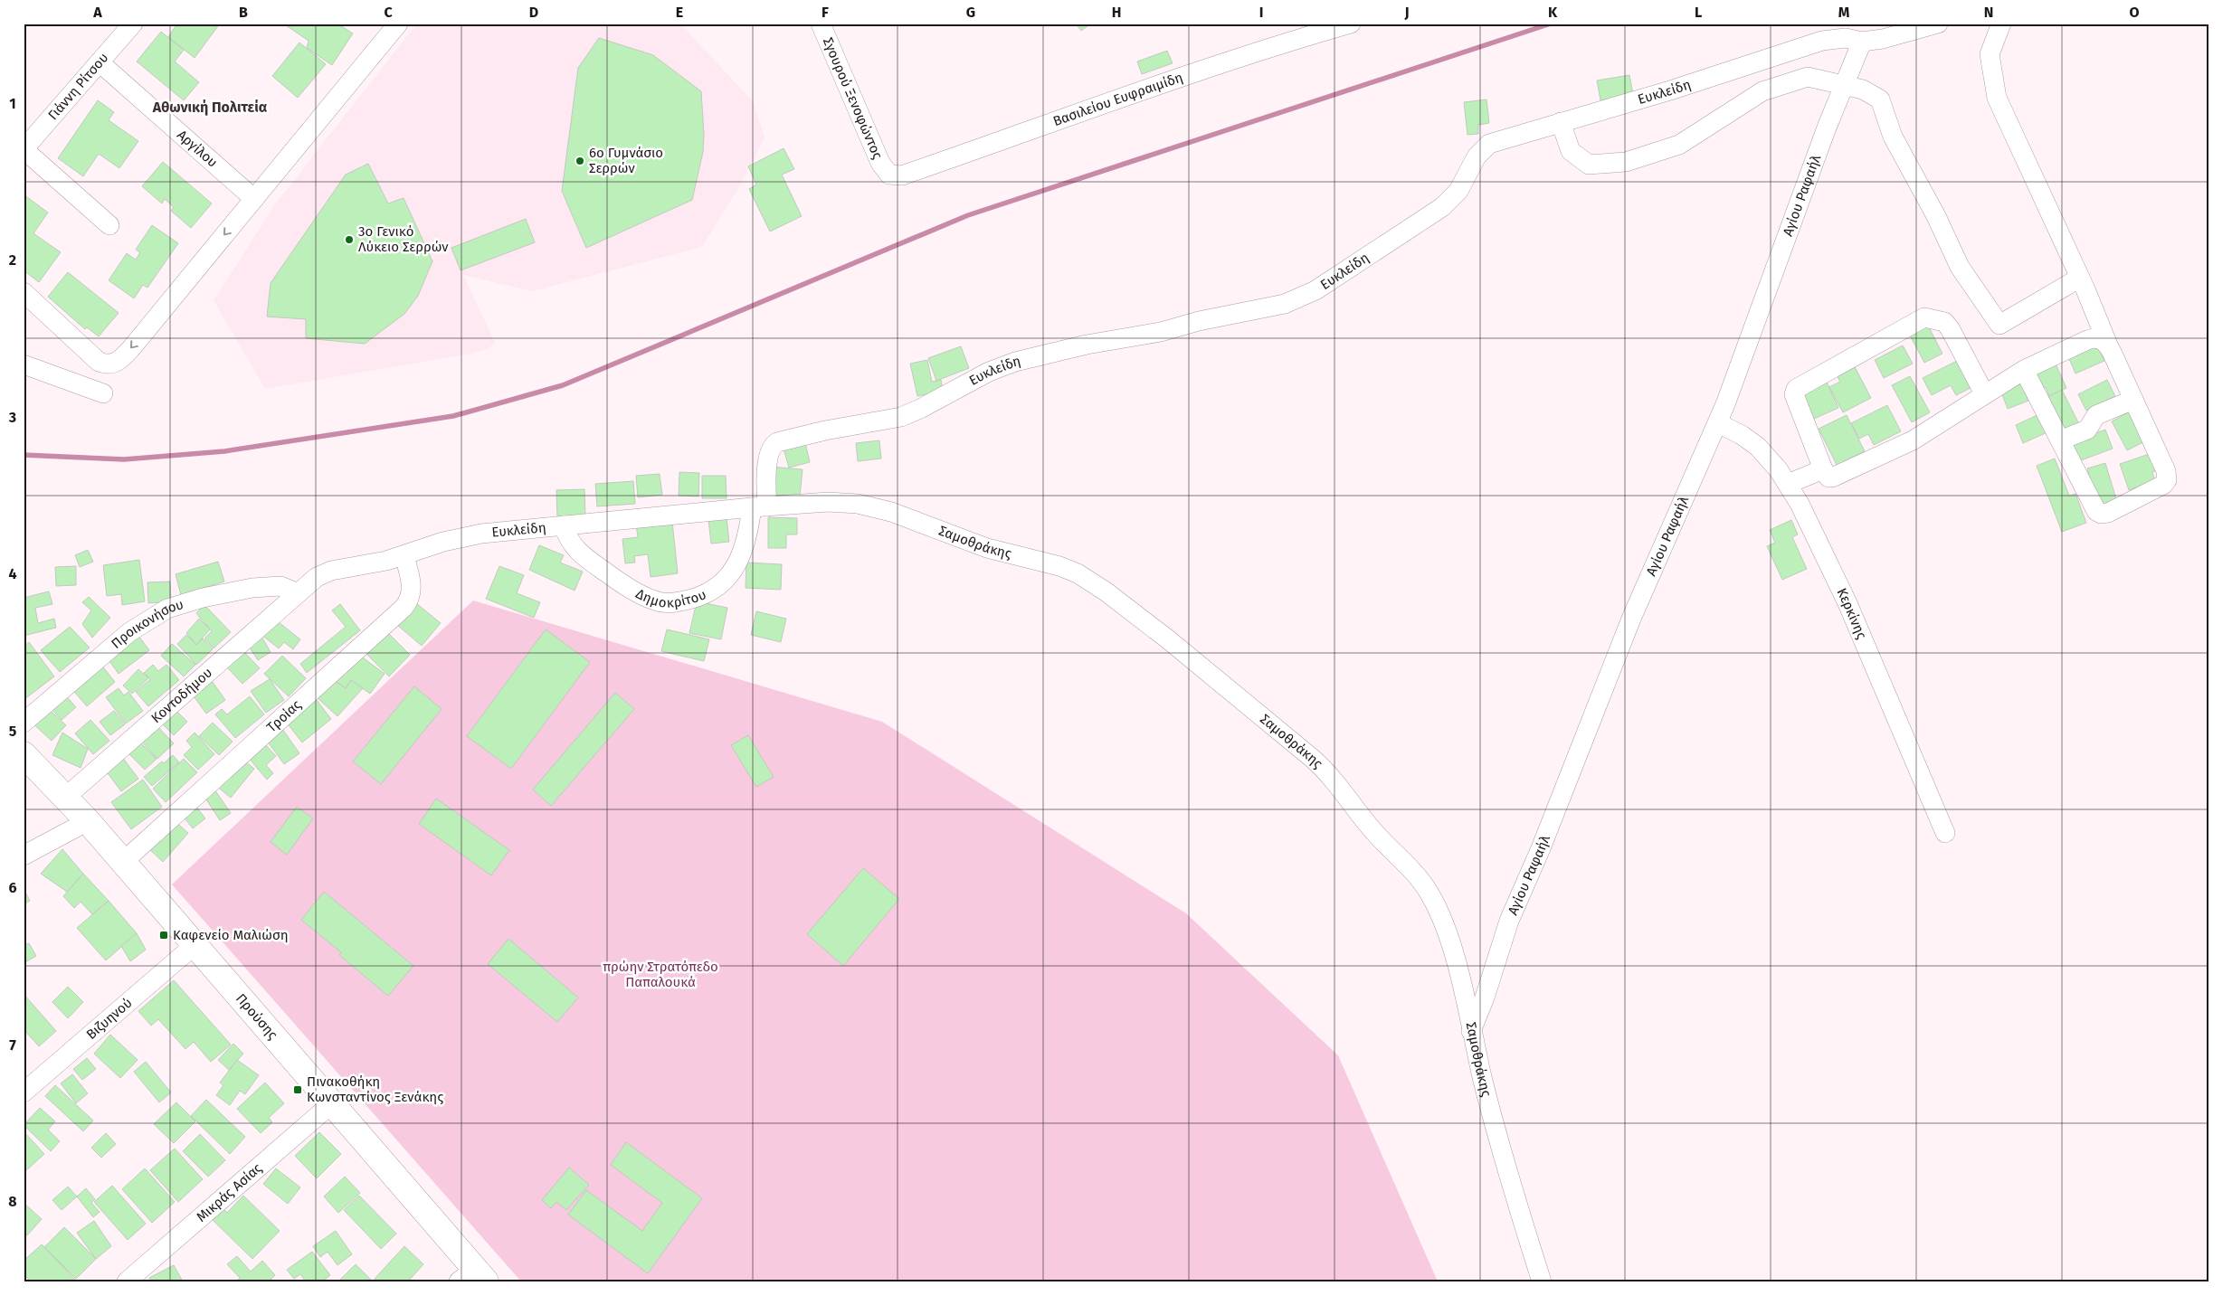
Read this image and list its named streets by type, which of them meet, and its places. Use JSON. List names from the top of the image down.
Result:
{
  "streets": {
    "main road": ["Προύσης"],
    "street": [
      "Γιάννη Ρίτσου",
      "Ευκλείδη",
      "Σγουρού Ξενοφώντος",
      "Βασιλείου Ευφραιμίδη",
      "Αργίλου",
      "Αγίου Ραφαήλ",
      "Σαμοθράκης",
      "Δημοκρίτου",
      "Κερκίνης",
      "Προικονήσου",
      "Κοντοδήμου",
      "Τροίας",
      "Βιζυηνού",
      "Μικράς Ασίας"
    ]
  },
  "crossings": [
    ["Γιάννη Ρίτσου", "Αργίλου"],
    ["Ευκλείδη", "Αγίου Ραφαήλ"],
    ["Ευκλείδη", "Σαμοθράκης"],
    ["Ευκλείδη", "Δημοκρίτου"],
    ["Ευκλείδη", "Προικονήσου"],
    ["Ευκλείδη", "Κοντοδήμου"],
    ["Ευκλείδη", "Τροίας"],
    ["Σγουρού Ξενοφώντος", "Βασιλείου Ευφραιμίδη"],
    ["Αγίου Ραφαήλ", "Σαμοθράκης"],
    ["Αγίου Ραφαήλ", "Κερκίνης"],
    ["Σαμοθράκης", "Δημοκρίτου"],
    ["Προικονήσου", "Κοντοδήμου"],
    ["Κοντοδήμου", "Προύσης"],
    ["Τροίας", "Προύσης"],
    ["Προύσης", "Βιζυηνού"],
    ["Προύσης", "Μικράς Ασίας"]
  ],
  "districts": ["Αθωνική Πολιτεία"],
  "parks": ["πρώην Στρατόπεδο Παπαλουκά"],
  "places": {
    "other": ["6ο Γυμνάσιο Σερρών", "3ο Γενικό Λύκειο Σερρών"],
    "transit": ["Καφενείο Μαλιώση", "Πινακοθήκη Κωνσταντίνος Ξενάκης"]
  },
  "grid": {
    "columns": [
      "A",
      "B",
      "C",
      "D",
      "E",
      "F",
      "G",
      "H",
      "I",
      "J",
      "K",
      "L",
      "M",
      "N",
      "O"
    ],
    "rows": [
      "1",
      "2",
      "3",
      "4",
      "5",
      "6",
      "7",
      "8"
    ]
  }
}
